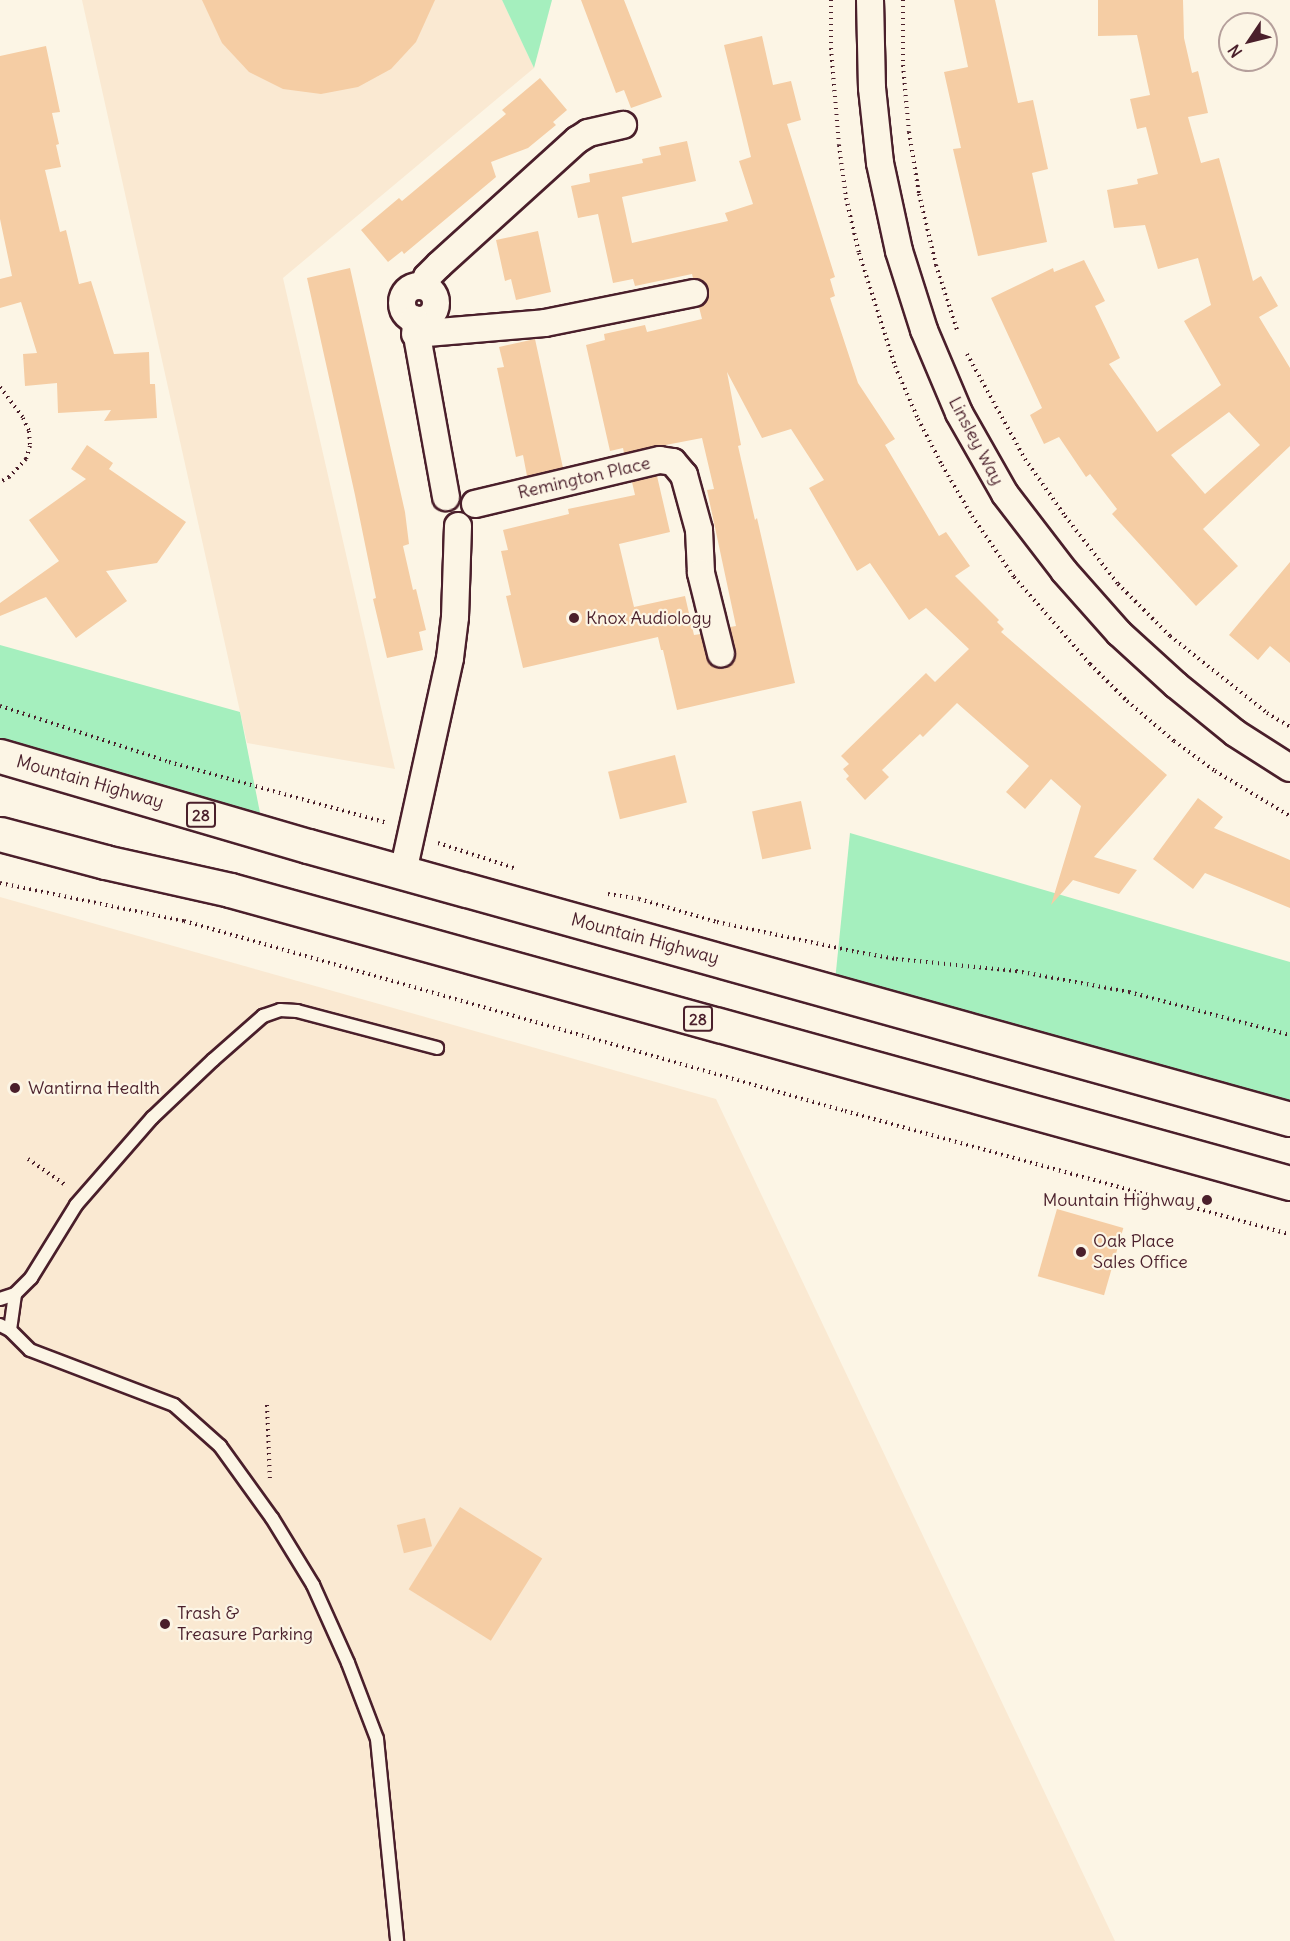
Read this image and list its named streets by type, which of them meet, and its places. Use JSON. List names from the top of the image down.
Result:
{
  "streets": {
    "main road": ["Mountain Highway", "28"],
    "street": ["Linsley Way", "Remington Place"]
  },
  "places": [
    "Knox Audiology",
    "Wantirna Health",
    "Mountain Highway",
    "Oak Place Sales Office",
    "Trash & Treasure Parking"
  ],
  "north": "bottom left"
}
